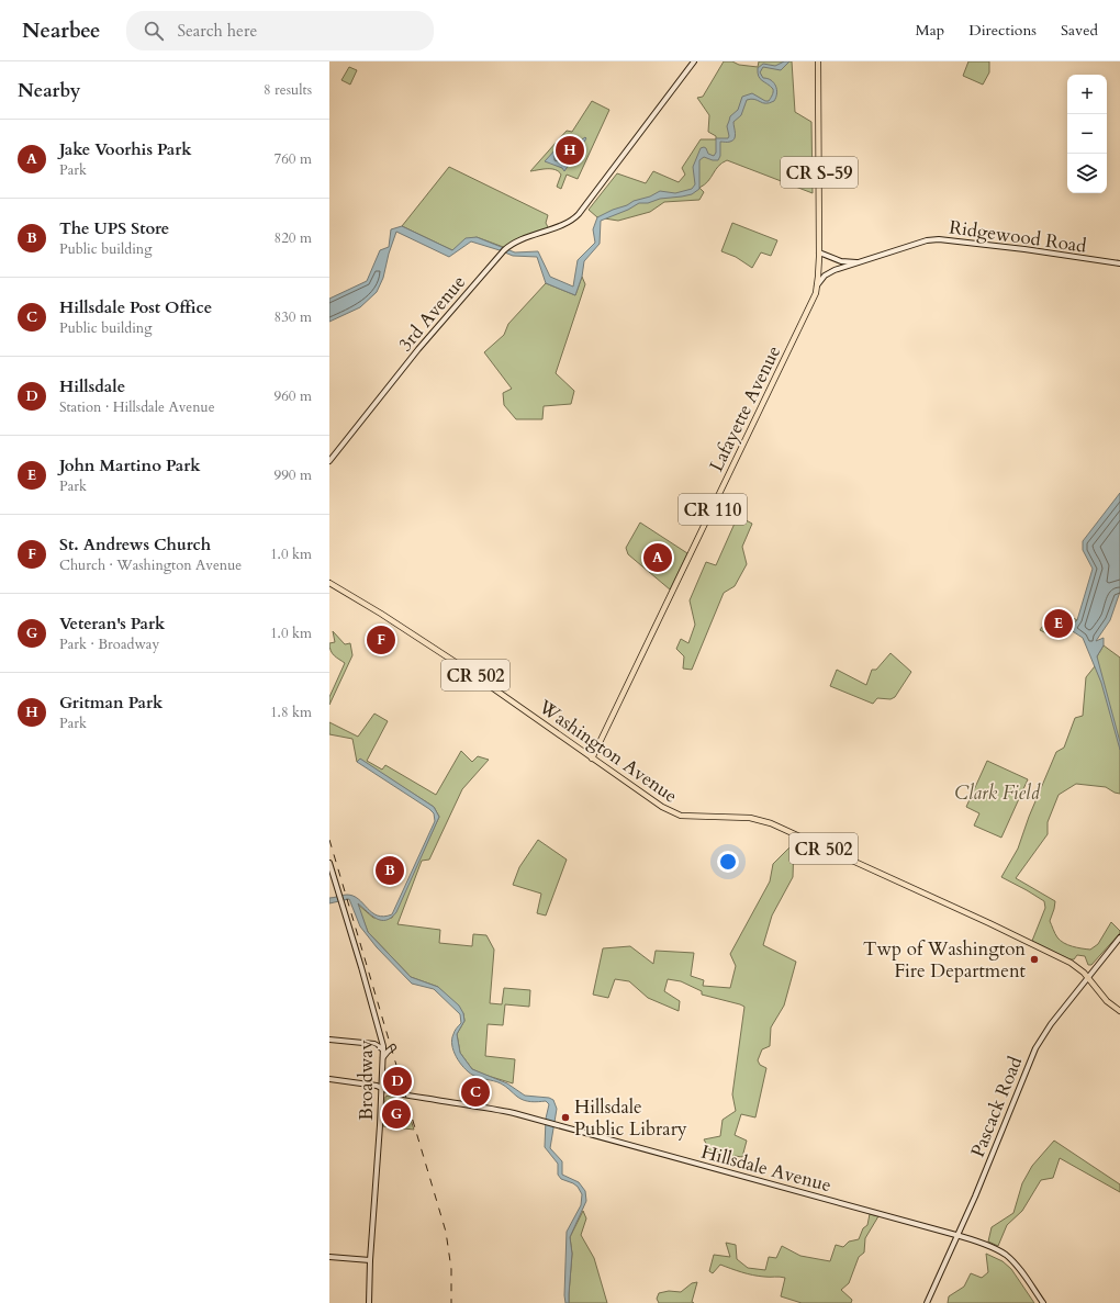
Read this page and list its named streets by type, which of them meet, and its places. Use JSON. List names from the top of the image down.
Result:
{
  "streets": {
    "main road": [
      "CR S-59",
      "Lafayette Avenue",
      "CR 110",
      "CR 502",
      "Washington Avenue"
    ],
    "street": [
      "Ridgewood Road",
      "3rd Avenue",
      "Broadway",
      "Pascack Road",
      "Hillsdale Avenue"
    ]
  },
  "crossings": [
    ["CR S-59", "Ridgewood Road"],
    ["CR S-59", "Lafayette Avenue"],
    ["Ridgewood Road", "Lafayette Avenue"],
    ["Lafayette Avenue", "Washington Avenue"],
    ["Washington Avenue", "Pascack Road"],
    ["Broadway", "Hillsdale Avenue"],
    ["Pascack Road", "Hillsdale Avenue"]
  ],
  "parks": ["Clark Field"],
  "places": ["Twp of Washington Fire Department", "Hillsdale Public Library"],
  "page": {
    "header": "Nearbee",
    "search": "Search here",
    "nav": ["Map", "Directions", "Saved"],
    "heading": ["Nearby", "8 results"],
    "map_buttons": ["+", "−"],
    "list": [
      {
        "mark": "A",
        "name": "Jake Voorhis Park",
        "note": "Park",
        "value": "760 m"
      },
      {
        "mark": "B",
        "name": "The UPS Store",
        "note": "Public building",
        "value": "820 m"
      },
      {
        "mark": "C",
        "name": "Hillsdale Post Office",
        "note": "Public building",
        "value": "830 m"
      },
      {
        "mark": "D",
        "name": "Hillsdale",
        "note": "Station · Hillsdale Avenue",
        "value": "960 m"
      },
      {
        "mark": "E",
        "name": "John Martino Park",
        "note": "Park",
        "value": "990 m"
      },
      {
        "mark": "F",
        "name": "St. Andrews Church",
        "note": "Church · Washington Avenue",
        "value": "1.0 km"
      },
      {
        "mark": "G",
        "name": "Veteran's Park",
        "note": "Park · Broadway",
        "value": "1.0 km"
      },
      {
        "mark": "H",
        "name": "Gritman Park",
        "note": "Park",
        "value": "1.8 km"
      }
    ],
    "pins": [
      "H",
      "A",
      "E",
      "F",
      "B",
      "D",
      "C",
      "G"
    ]
  }
}
